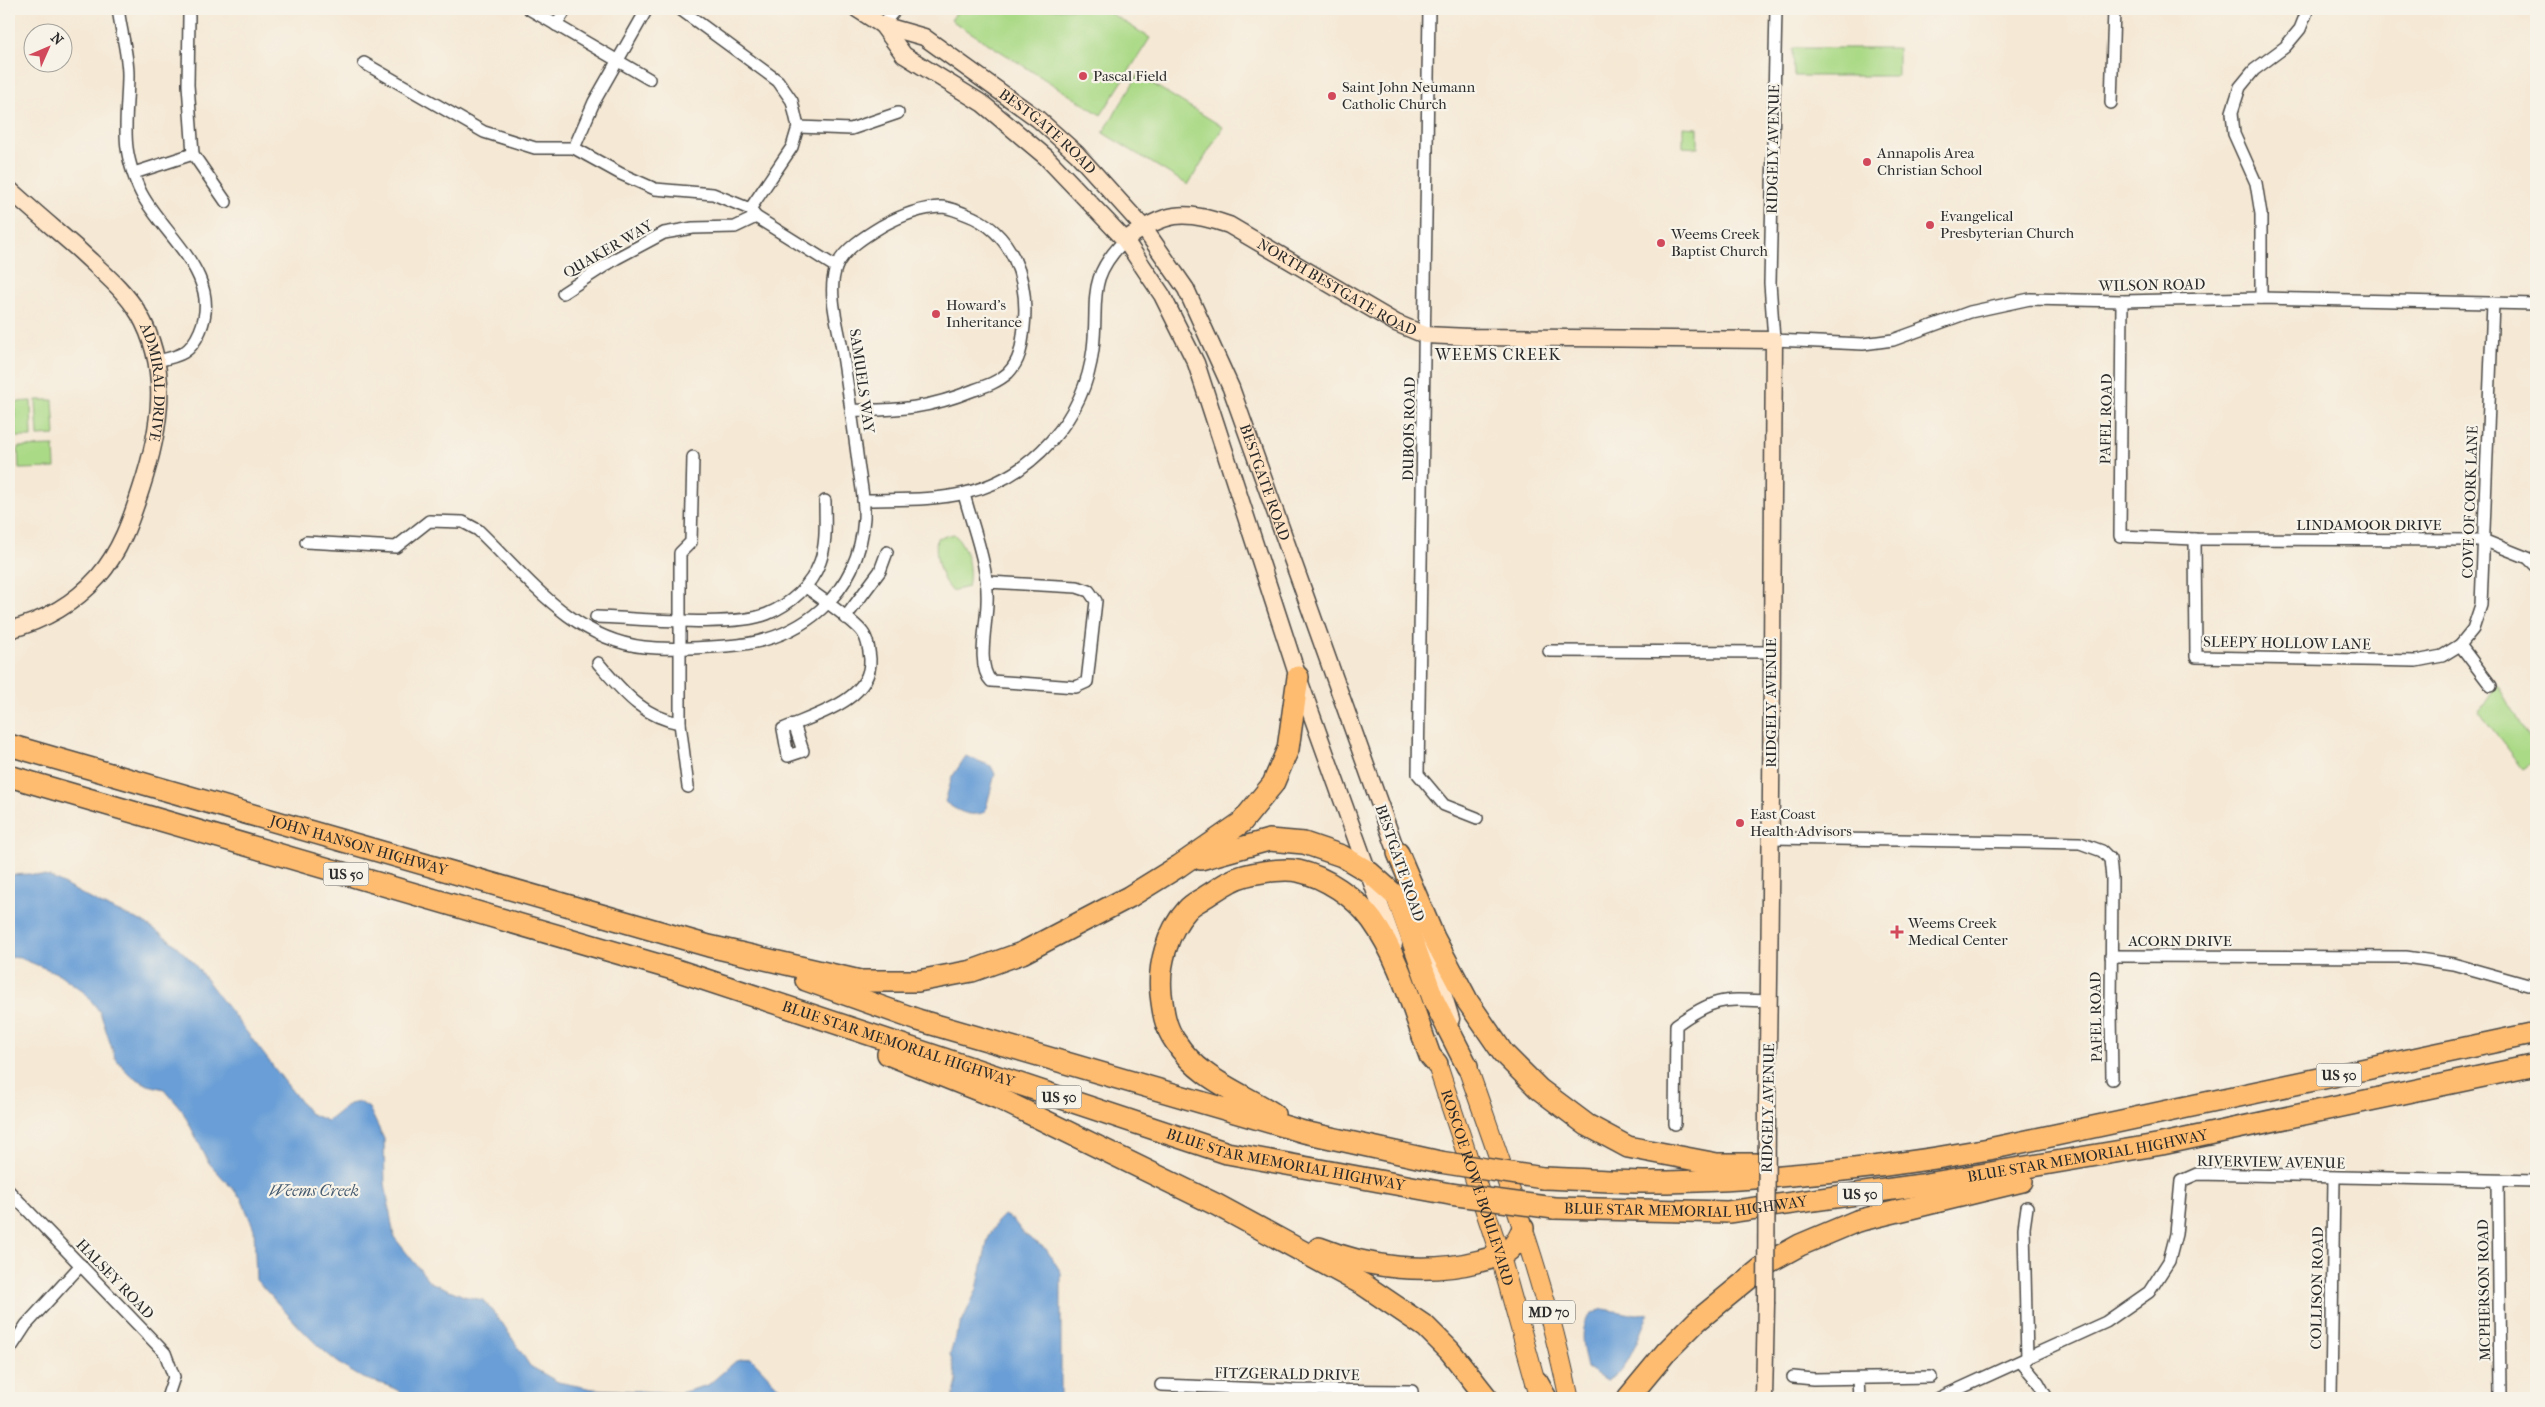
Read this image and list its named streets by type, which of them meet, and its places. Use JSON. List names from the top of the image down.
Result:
{
  "streets": {
    "highway": ["JOHN HANSON HIGHWAY", "US 50", "BLUE STAR MEMORIAL HIGHWAY"],
    "main road": [
      "BESTGATE ROAD",
      "RIDGELY AVENUE",
      "NORTH BESTGATE ROAD",
      "ADMIRAL DRIVE",
      "ROSCOE ROWE BOULEVARD",
      "MD 70"
    ],
    "street": [
      "QUAKER WAY",
      "WILSON ROAD",
      "SAMUELS WAY",
      "PAFEL ROAD",
      "DUBOIS ROAD",
      "COVE OF CORK LANE",
      "LINDAMOOR DRIVE",
      "SLEEPY HOLLOW LANE",
      "ACORN DRIVE",
      "RIVERVIEW AVENUE",
      "HALSEY ROAD",
      "COLLISON ROAD",
      "MCPHERSON ROAD",
      "FITZGERALD DRIVE"
    ]
  },
  "crossings": [
    ["BESTGATE ROAD", "NORTH BESTGATE ROAD"],
    ["BESTGATE ROAD", "ROSCOE ROWE BOULEVARD"],
    ["RIDGELY AVENUE", "WILSON ROAD"],
    ["RIDGELY AVENUE", "NORTH BESTGATE ROAD"],
    ["RIDGELY AVENUE", "ACORN DRIVE"],
    ["WILSON ROAD", "NORTH BESTGATE ROAD"],
    ["WILSON ROAD", "PAFEL ROAD"],
    ["WILSON ROAD", "COVE OF CORK LANE"],
    ["NORTH BESTGATE ROAD", "DUBOIS ROAD"],
    ["PAFEL ROAD", "LINDAMOOR DRIVE"],
    ["PAFEL ROAD", "ACORN DRIVE"],
    ["COVE OF CORK LANE", "LINDAMOOR DRIVE"],
    ["COVE OF CORK LANE", "SLEEPY HOLLOW LANE"],
    ["LINDAMOOR DRIVE", "SLEEPY HOLLOW LANE"],
    ["JOHN HANSON HIGHWAY", "BLUE STAR MEMORIAL HIGHWAY"],
    ["RIVERVIEW AVENUE", "COLLISON ROAD"],
    ["RIVERVIEW AVENUE", "MCPHERSON ROAD"]
  ],
  "districts": ["WEEMS CREEK"],
  "water": ["Weems Creek"],
  "places": {
    "other": [
      "Pascal Field",
      "Saint John Neumann Catholic Church",
      "Annapolis Area Christian School",
      "Evangelical Presbyterian Church",
      "Weems Creek Baptist Church",
      "Howard's Inheritance",
      "East Coast Health Advisors"
    ],
    "health": ["Weems Creek Medical Center"]
  },
  "north": "top right"
}
